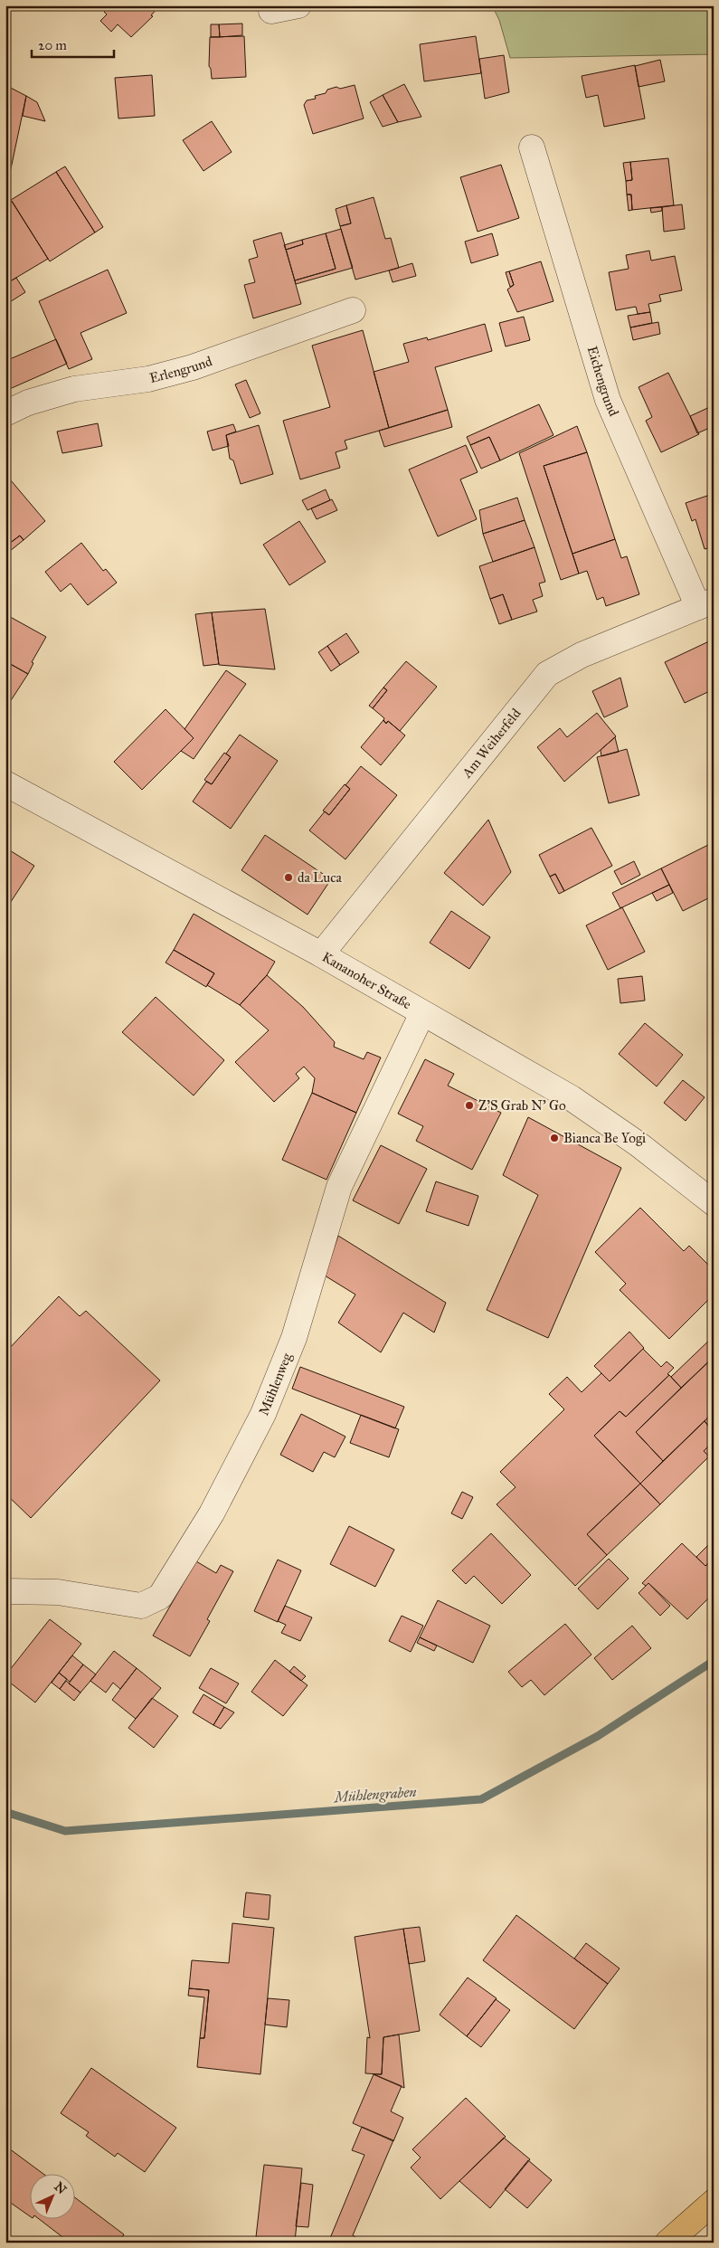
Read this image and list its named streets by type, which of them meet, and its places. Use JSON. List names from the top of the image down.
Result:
{
  "streets": {
    "street": [
      "Erlengrund",
      "Eichengrund",
      "Am Weiherfeld",
      "Kananoher Straße",
      "Mühlenweg"
    ]
  },
  "crossings": [
    ["Eichengrund", "Am Weiherfeld"],
    ["Am Weiherfeld", "Kananoher Straße"],
    ["Kananoher Straße", "Mühlenweg"]
  ],
  "water": ["Mühlengraben"],
  "places": ["da Luca", "Z'S Grab N' Go", "Bianca Be Yogi"],
  "scale_bar": "20 m",
  "north": "top right"
}
